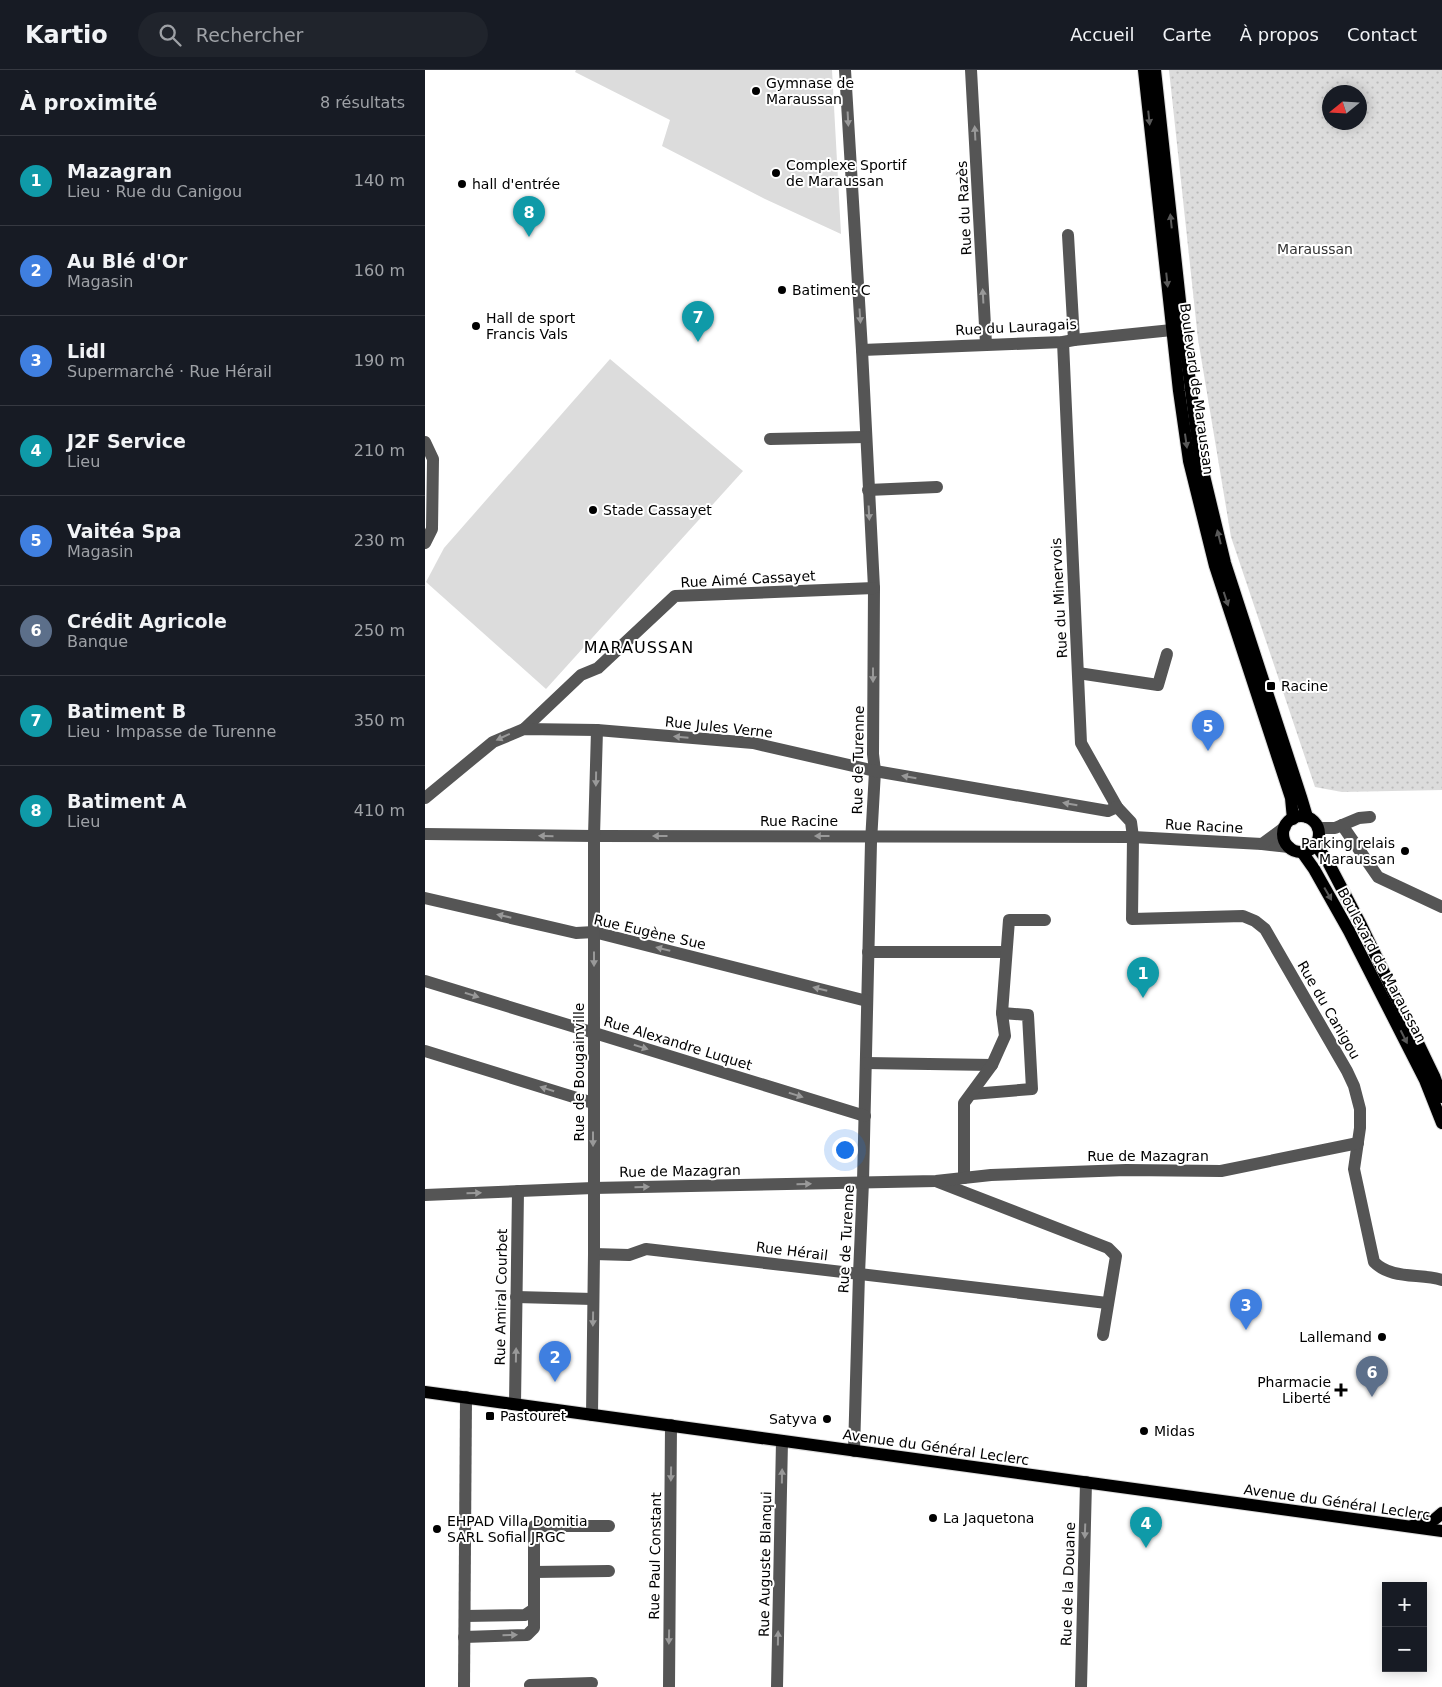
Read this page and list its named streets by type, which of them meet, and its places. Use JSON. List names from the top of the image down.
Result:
{
  "streets": {
    "main road": ["Boulevard de Maraussan", "Avenue du Général Leclerc"],
    "street": [
      "Rue du Razès",
      "Rue du Lauragais",
      "Rue Aimé Cassayet",
      "Rue du Minervois",
      "Rue Jules Verne",
      "Rue de Turenne",
      "Rue Racine",
      "Rue Eugène Sue",
      "Rue du Canigou",
      "Rue Alexandre Luquet",
      "Rue de Bougainville",
      "Rue de Mazagran",
      "Rue Hérail",
      "Rue Amiral Courbet",
      "Rue Paul Constant",
      "Rue Auguste Blanqui",
      "Rue de la Douane"
    ]
  },
  "crossings": [
    ["Rue du Razès", "Rue du Lauragais"],
    ["Rue du Lauragais", "Boulevard de Maraussan"],
    ["Rue du Lauragais", "Rue du Minervois"],
    ["Rue du Lauragais", "Rue de Turenne"],
    ["Boulevard de Maraussan", "Rue Racine"],
    ["Rue Aimé Cassayet", "Rue Jules Verne"],
    ["Rue Aimé Cassayet", "Rue de Turenne"],
    ["Rue du Minervois", "Rue Jules Verne"],
    ["Rue du Minervois", "Rue Racine"],
    ["Rue du Minervois", "Rue du Canigou"],
    ["Rue Jules Verne", "Rue de Turenne"],
    ["Rue Jules Verne", "Rue de Bougainville"],
    ["Rue de Turenne", "Rue Racine"],
    ["Rue de Turenne", "Rue Eugène Sue"],
    ["Rue de Turenne", "Rue Alexandre Luquet"],
    ["Rue de Turenne", "Rue de Mazagran"],
    ["Rue de Turenne", "Rue Hérail"],
    ["Rue de Turenne", "Avenue du Général Leclerc"],
    ["Rue Racine", "Rue du Canigou"],
    ["Rue Racine", "Rue de Bougainville"],
    ["Rue Eugène Sue", "Rue de Bougainville"],
    ["Rue du Canigou", "Rue de Mazagran"],
    ["Rue Alexandre Luquet", "Rue de Bougainville"],
    ["Rue de Bougainville", "Rue de Mazagran"],
    ["Rue de Bougainville", "Rue Hérail"],
    ["Rue de Bougainville", "Avenue du Général Leclerc"],
    ["Rue de Mazagran", "Rue Hérail"],
    ["Rue de Mazagran", "Rue Amiral Courbet"],
    ["Rue Amiral Courbet", "Avenue du Général Leclerc"],
    ["Avenue du Général Leclerc", "Rue Paul Constant"],
    ["Avenue du Général Leclerc", "Rue Auguste Blanqui"],
    ["Avenue du Général Leclerc", "Rue de la Douane"]
  ],
  "one_way": [
    "Rue du Razès",
    "Rue Jules Verne",
    "Rue de Turenne",
    "Rue Racine",
    "Rue Eugène Sue",
    "Rue de Bougainville",
    "Rue Amiral Courbet",
    "Rue Paul Constant",
    "Rue Auguste Blanqui",
    "Rue de la Douane"
  ],
  "districts": ["MARAUSSAN"],
  "parks": ["Maraussan"],
  "places": {
    "other": [
      "Gymnase de Maraussan",
      "Complexe Sportif de Maraussan",
      "hall d'entrée",
      "Batiment C",
      "Hall de sport Francis Vals",
      "Stade Cassayet",
      "Parking relais Maraussan",
      "Lallemand",
      "Satyva",
      "Midas",
      "La Jaquetona",
      "EHPAD Villa Domitia SARL Sofial JRGC"
    ],
    "transit": ["Racine", "Pastouret"],
    "health": ["Pharmacie Liberté"]
  },
  "north": "left",
  "page": {
    "header": "Kartio",
    "search": "Rechercher",
    "nav": [
      "Accueil",
      "Carte",
      "À propos",
      "Contact"
    ],
    "heading": ["À proximité", "8 résultats"],
    "list": [
      {
        "mark": "1",
        "name": "Mazagran",
        "note": "Lieu · Rue du Canigou",
        "value": "140 m"
      },
      {
        "mark": "2",
        "name": "Au Blé d'Or",
        "note": "Magasin",
        "value": "160 m"
      },
      {
        "mark": "3",
        "name": "Lidl",
        "note": "Supermarché · Rue Hérail",
        "value": "190 m"
      },
      {
        "mark": "4",
        "name": "J2F Service",
        "note": "Lieu",
        "value": "210 m"
      },
      {
        "mark": "5",
        "name": "Vaitéa Spa",
        "note": "Magasin",
        "value": "230 m"
      },
      {
        "mark": "6",
        "name": "Crédit Agricole",
        "note": "Banque",
        "value": "250 m"
      },
      {
        "mark": "7",
        "name": "Batiment B",
        "note": "Lieu · Impasse de Turenne",
        "value": "350 m"
      },
      {
        "mark": "8",
        "name": "Batiment A",
        "note": "Lieu",
        "value": "410 m"
      }
    ],
    "pins": [
      "8",
      "7",
      "5",
      "1",
      "3",
      "2",
      "6",
      "4"
    ],
    "map_buttons": ["+", "−"]
  }
}
